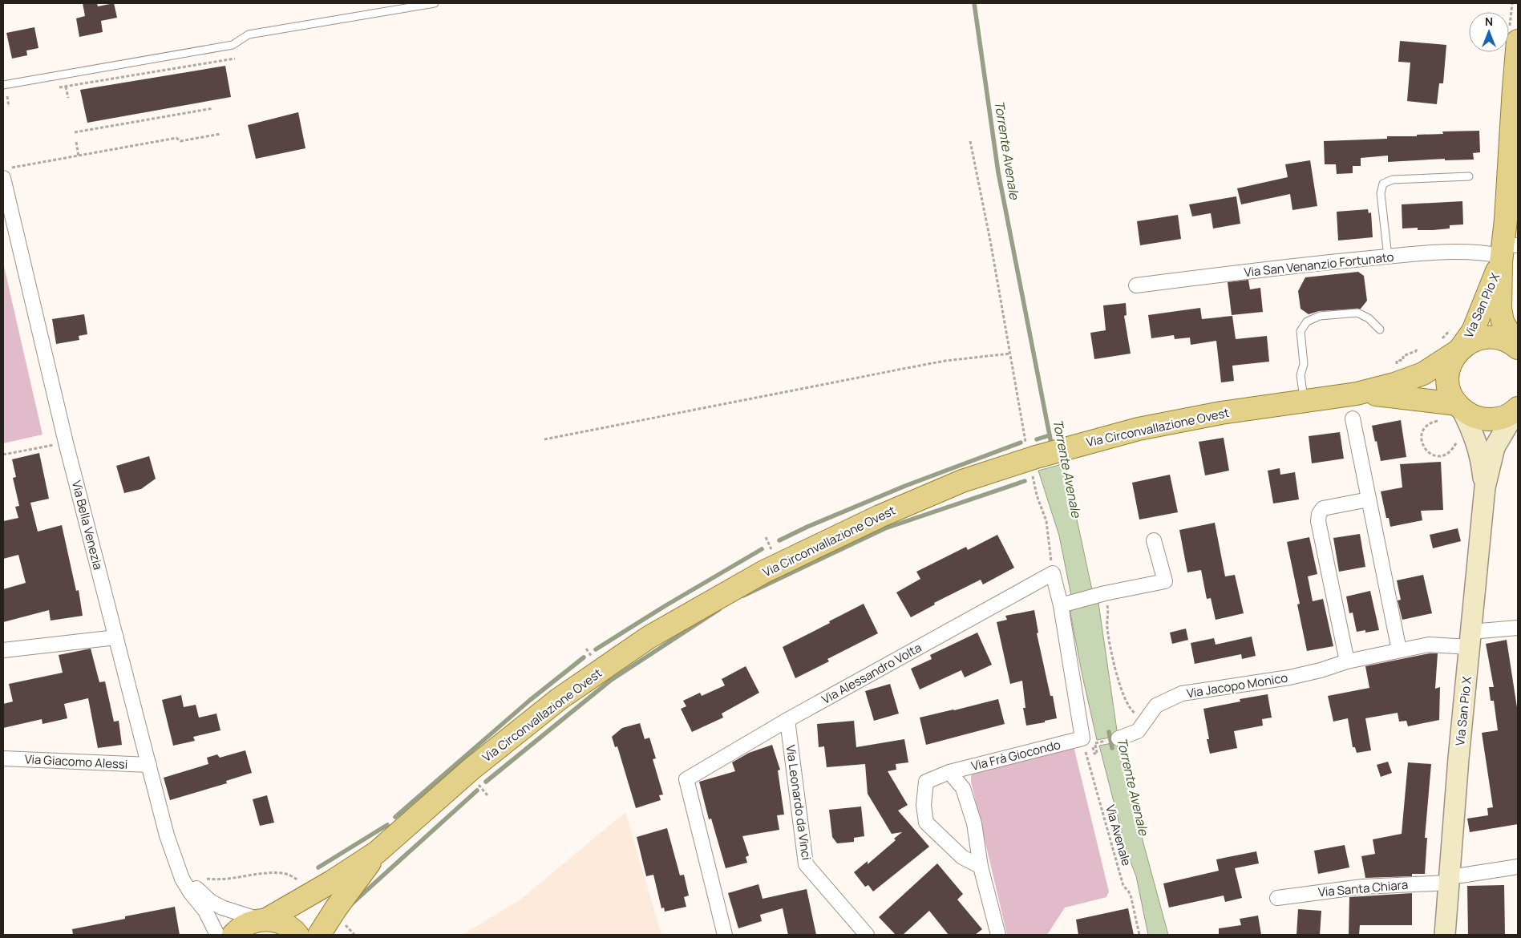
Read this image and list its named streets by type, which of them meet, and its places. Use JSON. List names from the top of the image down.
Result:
{
  "streets": {
    "main road": ["Via San Pio X", "Via Circonvallazione Ovest"],
    "street": [
      "Via San Venanzio Fortunato",
      "Via Bella Venezia",
      "Via Alessandro Volta",
      "Via Jacopo Monico",
      "Via Frà Giocondo",
      "Via Giacomo Alessi",
      "Via Leonardo da Vinci",
      "Via Santa Chiara"
    ],
    "path": ["Via Avenale"]
  },
  "crossings": [
    ["Via San Venanzio Fortunato", "Via San Pio X"],
    ["Via San Pio X", "Via Circonvallazione Ovest"],
    ["Via San Pio X", "Via Jacopo Monico"],
    ["Via San Pio X", "Via Santa Chiara"],
    ["Via Circonvallazione Ovest", "Via Bella Venezia"],
    ["Via Bella Venezia", "Via Giacomo Alessi"],
    ["Via Alessandro Volta", "Via Leonardo da Vinci"],
    ["Via Frà Giocondo", "Via Avenale"]
  ],
  "water": ["Torrente Avenale"],
  "north": "top"
}
